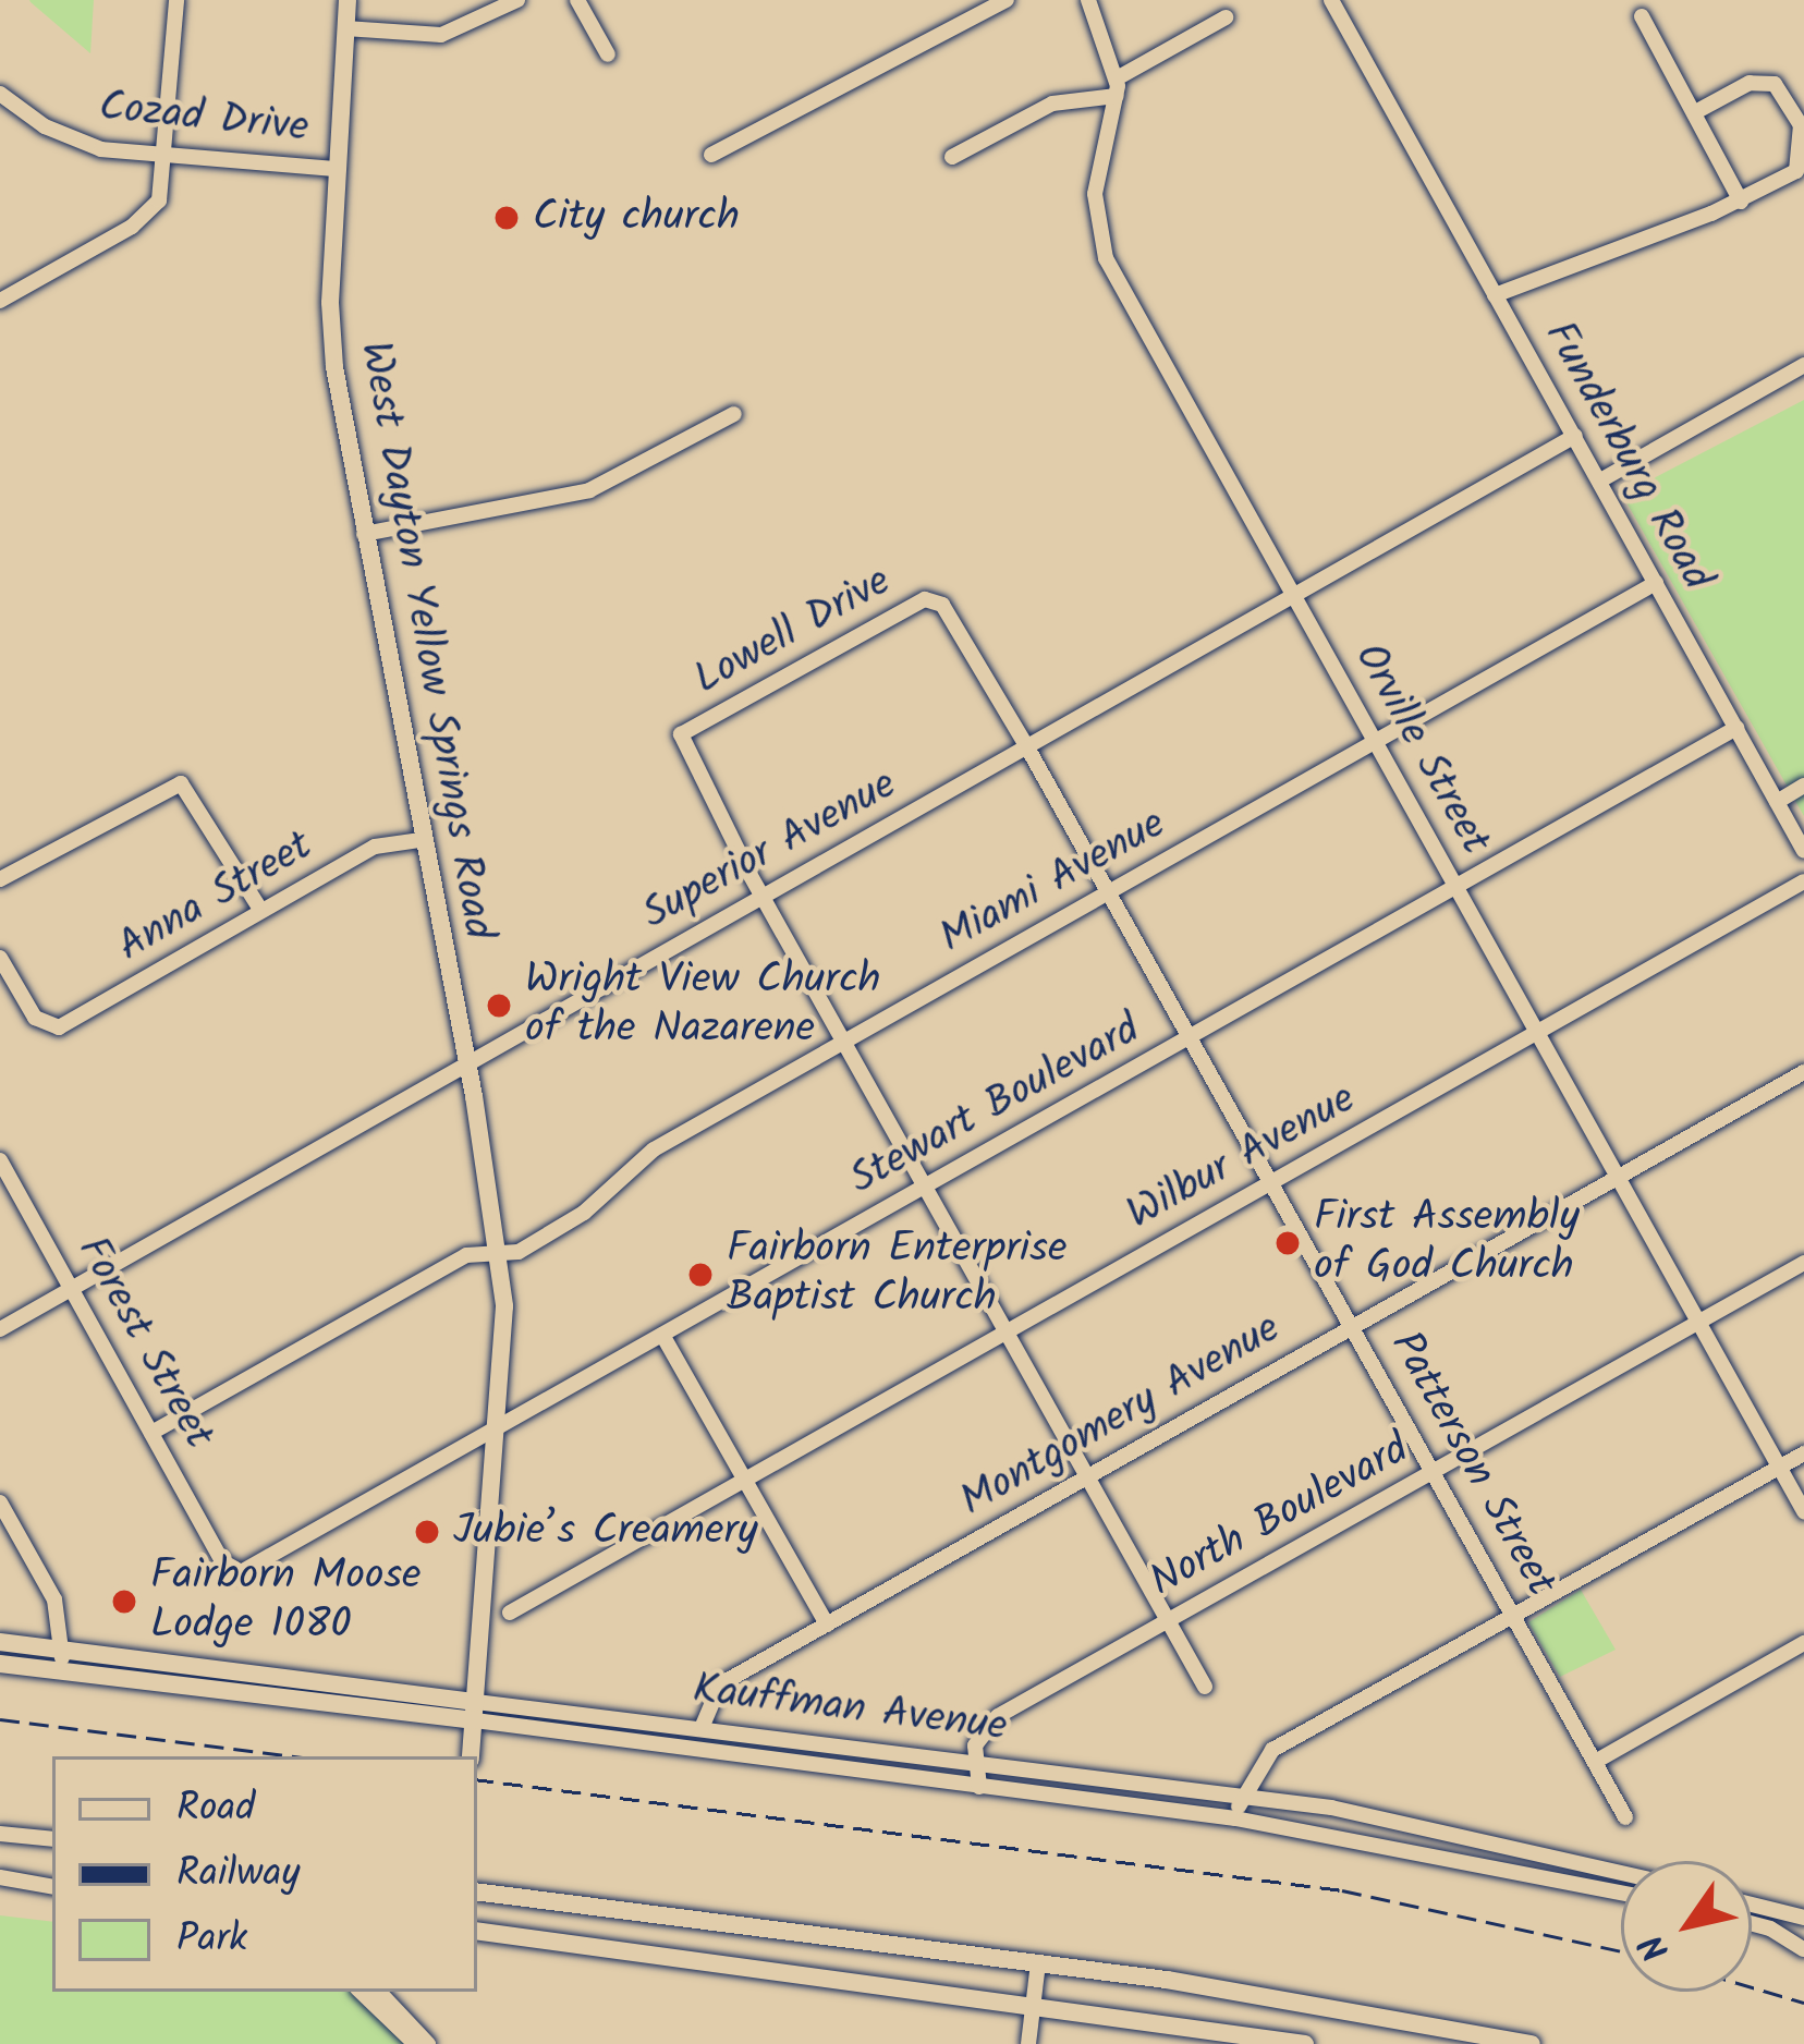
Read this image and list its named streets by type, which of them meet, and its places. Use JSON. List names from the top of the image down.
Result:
{
  "streets": {
    "main road": ["West Dayton Yellow Springs Road", "Kauffman Avenue"],
    "street": [
      "Cozad Drive",
      "Funderburg Road",
      "Lowell Drive",
      "Orville Street",
      "Superior Avenue",
      "Miami Avenue",
      "Anna Street",
      "Stewart Boulevard",
      "Wilbur Avenue",
      "Forest Street",
      "Montgomery Avenue",
      "Patterson Street",
      "North Boulevard"
    ]
  },
  "crossings": [
    ["Cozad Drive", "West Dayton Yellow Springs Road"],
    ["Funderburg Road", "Superior Avenue"],
    ["Funderburg Road", "Miami Avenue"],
    ["Funderburg Road", "Stewart Boulevard"],
    ["Lowell Drive", "Superior Avenue"],
    ["Lowell Drive", "Patterson Street"],
    ["West Dayton Yellow Springs Road", "Superior Avenue"],
    ["West Dayton Yellow Springs Road", "Miami Avenue"],
    ["West Dayton Yellow Springs Road", "Anna Street"],
    ["West Dayton Yellow Springs Road", "Stewart Boulevard"],
    ["West Dayton Yellow Springs Road", "Kauffman Avenue"],
    ["Orville Street", "Superior Avenue"],
    ["Orville Street", "Miami Avenue"],
    ["Orville Street", "Stewart Boulevard"],
    ["Orville Street", "Wilbur Avenue"],
    ["Orville Street", "Montgomery Avenue"],
    ["Orville Street", "North Boulevard"],
    ["Superior Avenue", "Forest Street"],
    ["Superior Avenue", "Patterson Street"],
    ["Miami Avenue", "Forest Street"],
    ["Miami Avenue", "Patterson Street"],
    ["Stewart Boulevard", "Forest Street"],
    ["Stewart Boulevard", "Patterson Street"],
    ["Wilbur Avenue", "Patterson Street"],
    ["Montgomery Avenue", "Patterson Street"],
    ["Montgomery Avenue", "Kauffman Avenue"],
    ["Patterson Street", "North Boulevard"],
    ["North Boulevard", "Kauffman Avenue"]
  ],
  "places": [
    "City church",
    "Wright View Church of the Nazarene",
    "First Assembly of God Church",
    "Fairborn Enterprise Baptist Church",
    "Jubie’s Creamery",
    "Fairborn Moose Lodge 1080"
  ],
  "legend": ["Road", "Railway", "Park"],
  "north": "bottom left"
}
